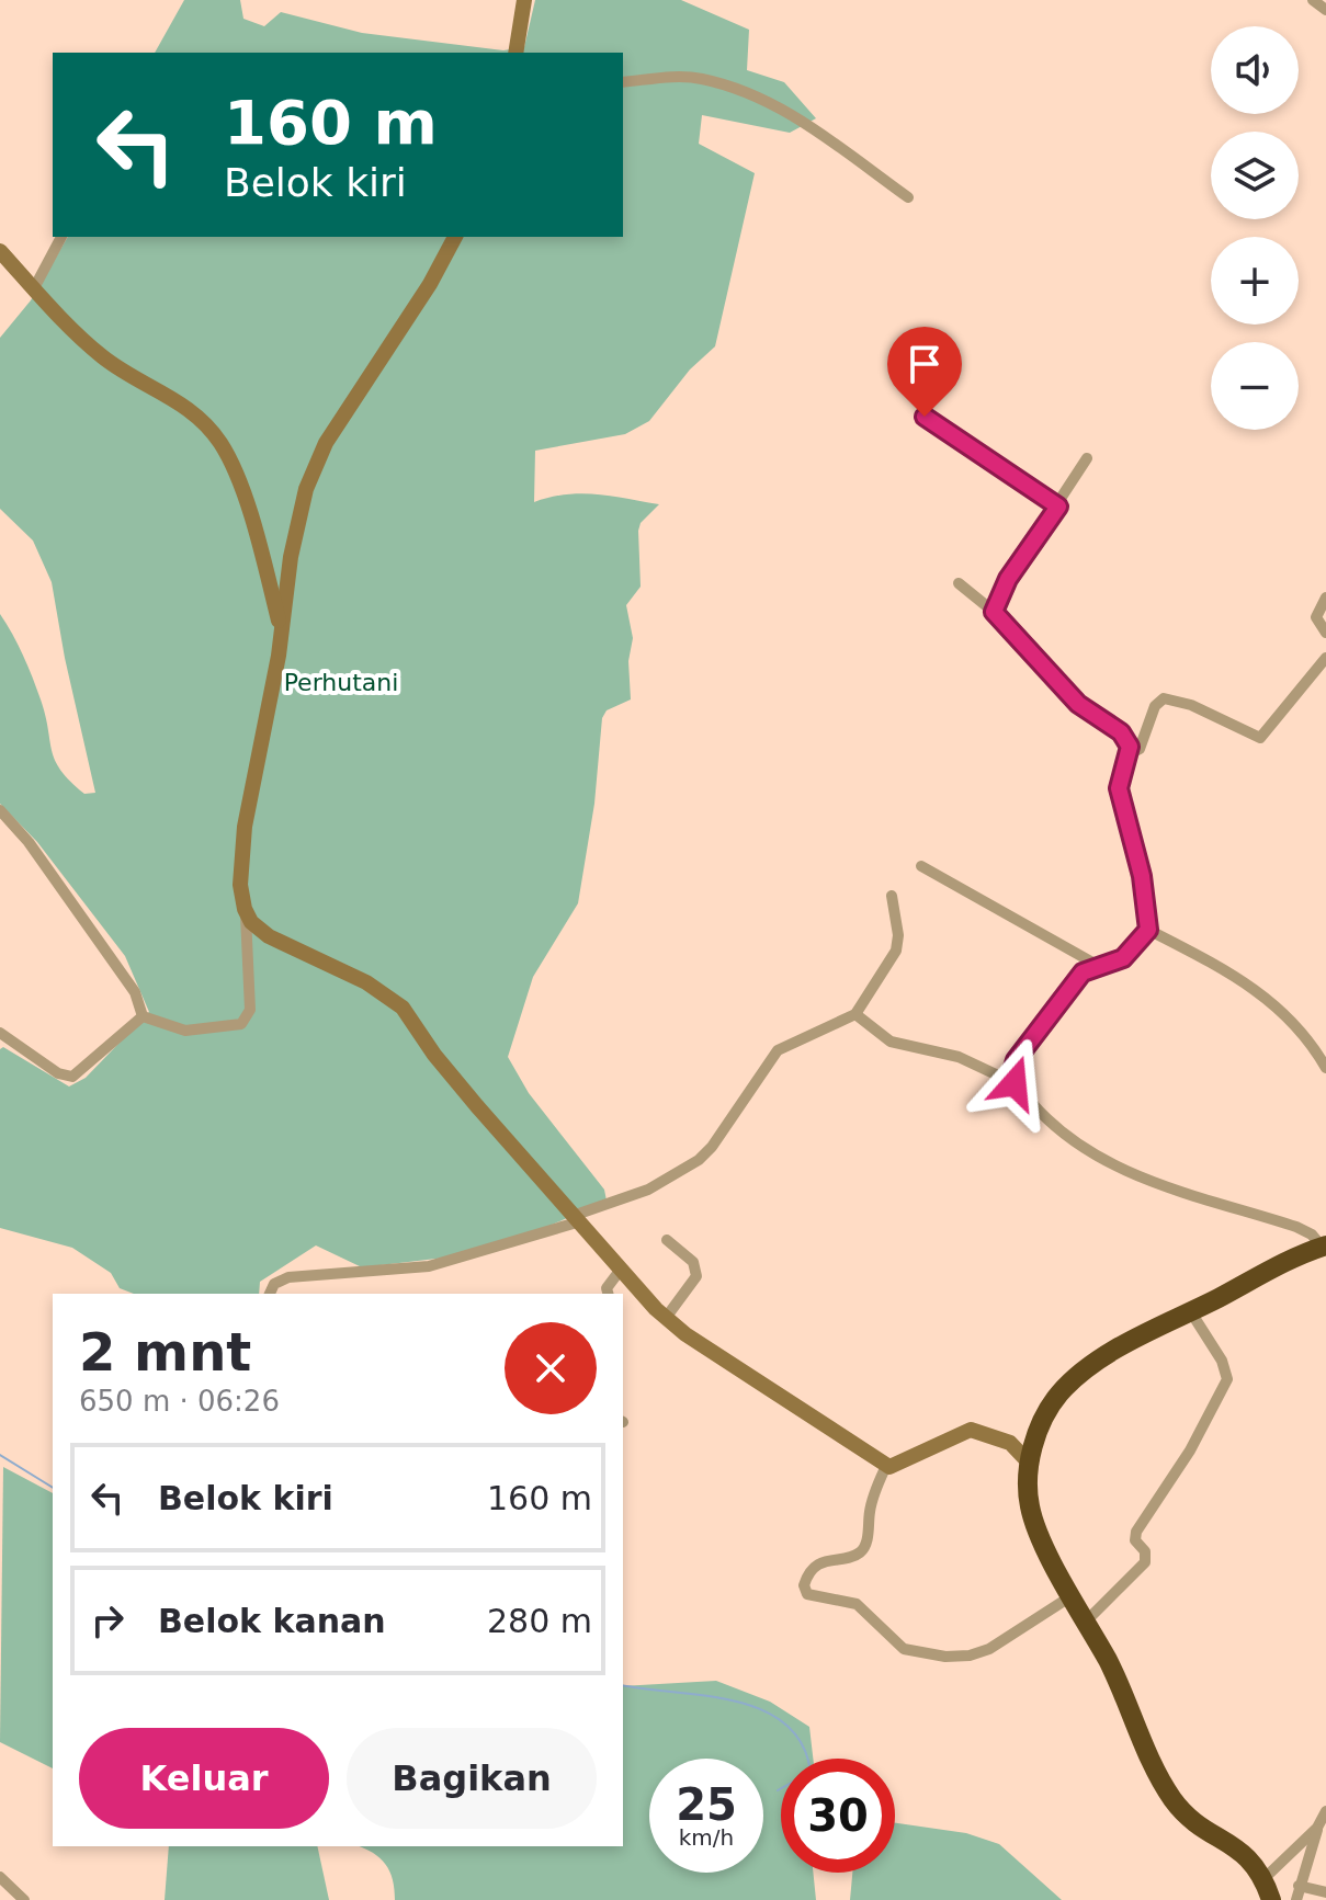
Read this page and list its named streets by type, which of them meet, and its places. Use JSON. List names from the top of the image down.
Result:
{
  "parks": ["Perhutani"],
  "page": {
    "map_buttons": ["+", "−"],
    "turn": ["160 m", "Belok kiri"],
    "heading": ["2 mnt", "650 m · 06:26"],
    "list": [
      {
        "name": "Belok kiri",
        "value": "160 m"
      },
      {
        "name": "Belok kanan",
        "value": "280 m"
      }
    ],
    "buttons": ["Keluar", "Bagikan"],
    "speed": "25 km/h",
    "limit": "30"
  }
}
